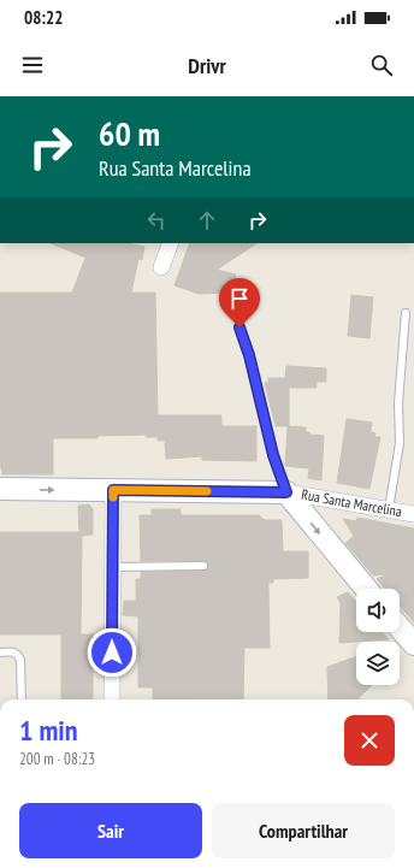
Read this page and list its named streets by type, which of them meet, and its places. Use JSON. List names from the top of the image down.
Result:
{
  "streets": {
    "street": ["Rua Santa Marcelina"]
  },
  "page": {
    "status": "08:22",
    "header": "Drivr",
    "turn": ["60 m", "Rua Santa Marcelina"],
    "heading": ["1 min", "200 m · 08:23"],
    "buttons": ["Sair", "Compartilhar"]
  }
}
